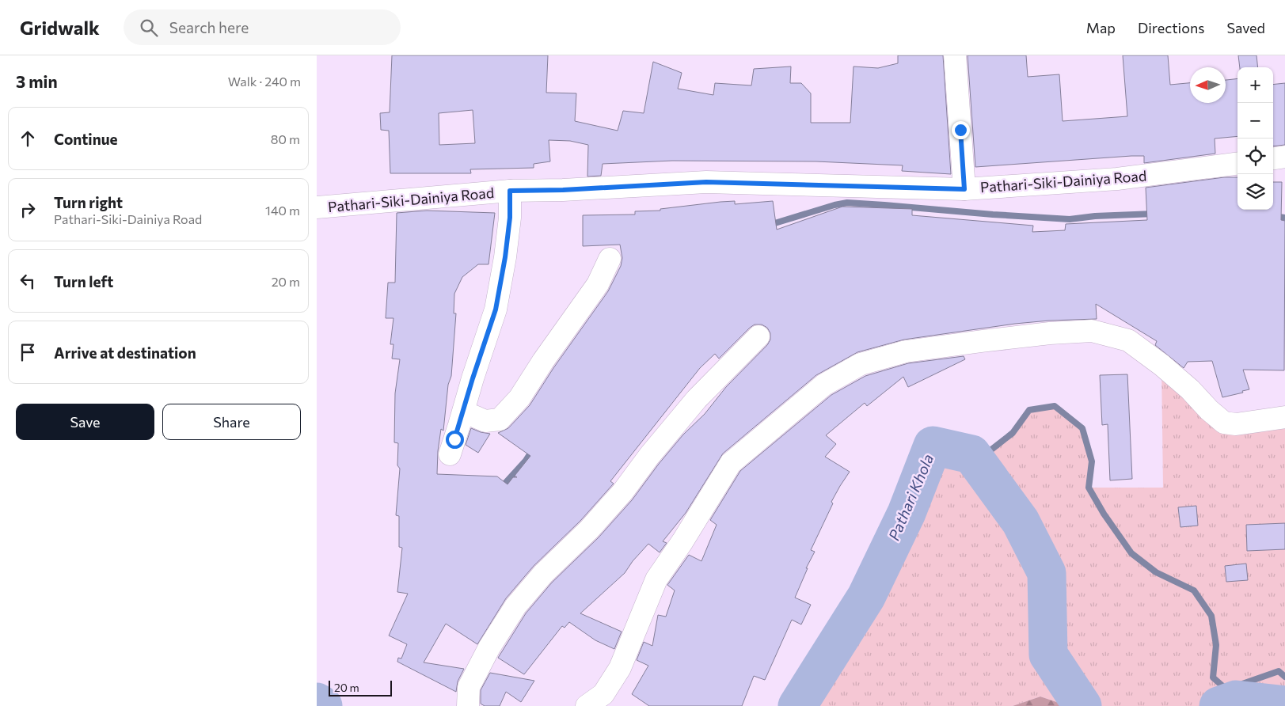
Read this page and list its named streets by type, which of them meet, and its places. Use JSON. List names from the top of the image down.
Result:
{
  "streets": {
    "street": ["Pathari-Siki-Dainiya Road"]
  },
  "water": ["Pathari Khola"],
  "scale_bar": "20 m",
  "north": "left",
  "page": {
    "header": "Gridwalk",
    "search": "Search here",
    "nav": ["Map", "Directions", "Saved"],
    "heading": ["3 min", "Walk · 240 m"],
    "map_buttons": ["+", "−"],
    "list": [
      ["Continue", "80 m"],
      ["Turn right", "Pathari-Siki-Dainiya Road", "140 m"],
      ["Turn left", "20 m"],
      "Arrive at destination"
    ],
    "buttons": ["Save", "Share"],
    "scale": "20 m"
  }
}
